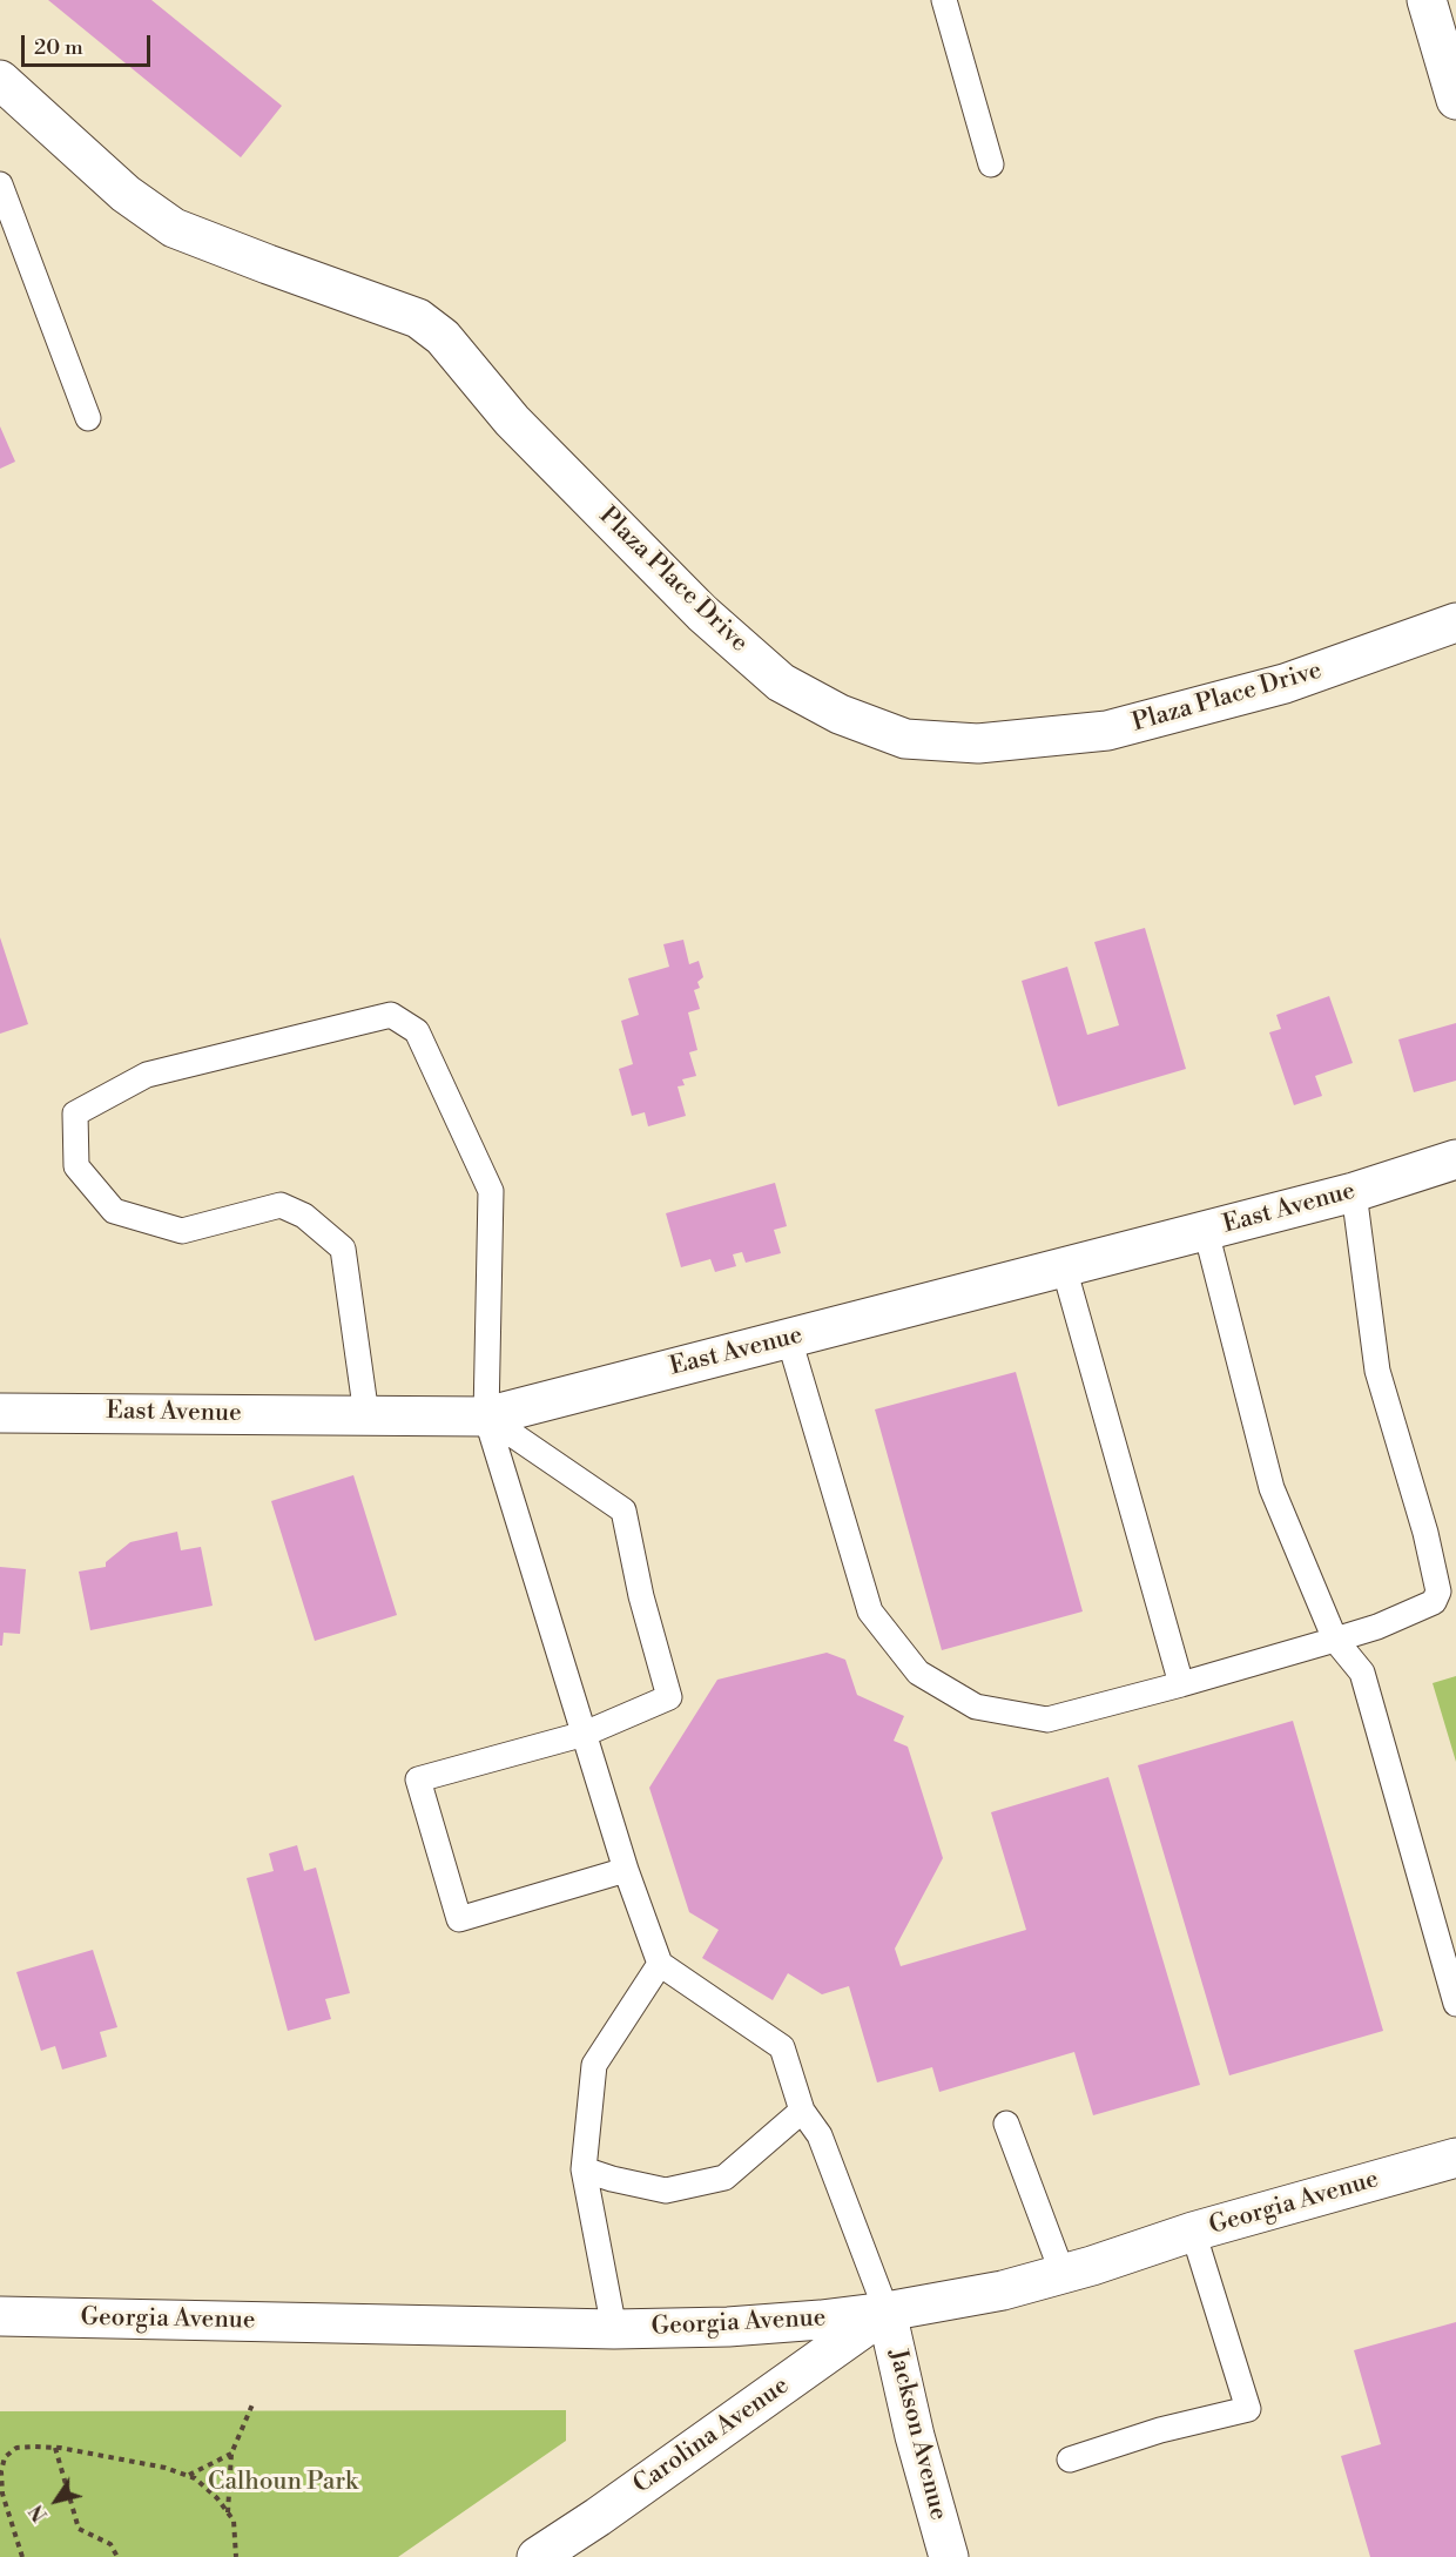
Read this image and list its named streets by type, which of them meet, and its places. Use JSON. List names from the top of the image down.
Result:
{
  "streets": {
    "street": [
      "Plaza Place Drive",
      "East Avenue",
      "Georgia Avenue",
      "Jackson Avenue",
      "Carolina Avenue"
    ]
  },
  "crossings": [
    ["Georgia Avenue", "Jackson Avenue"],
    ["Georgia Avenue", "Carolina Avenue"],
    ["Jackson Avenue", "Carolina Avenue"]
  ],
  "parks": ["Calhoun Park"],
  "scale_bar": "20 m",
  "north": "bottom left"
}
